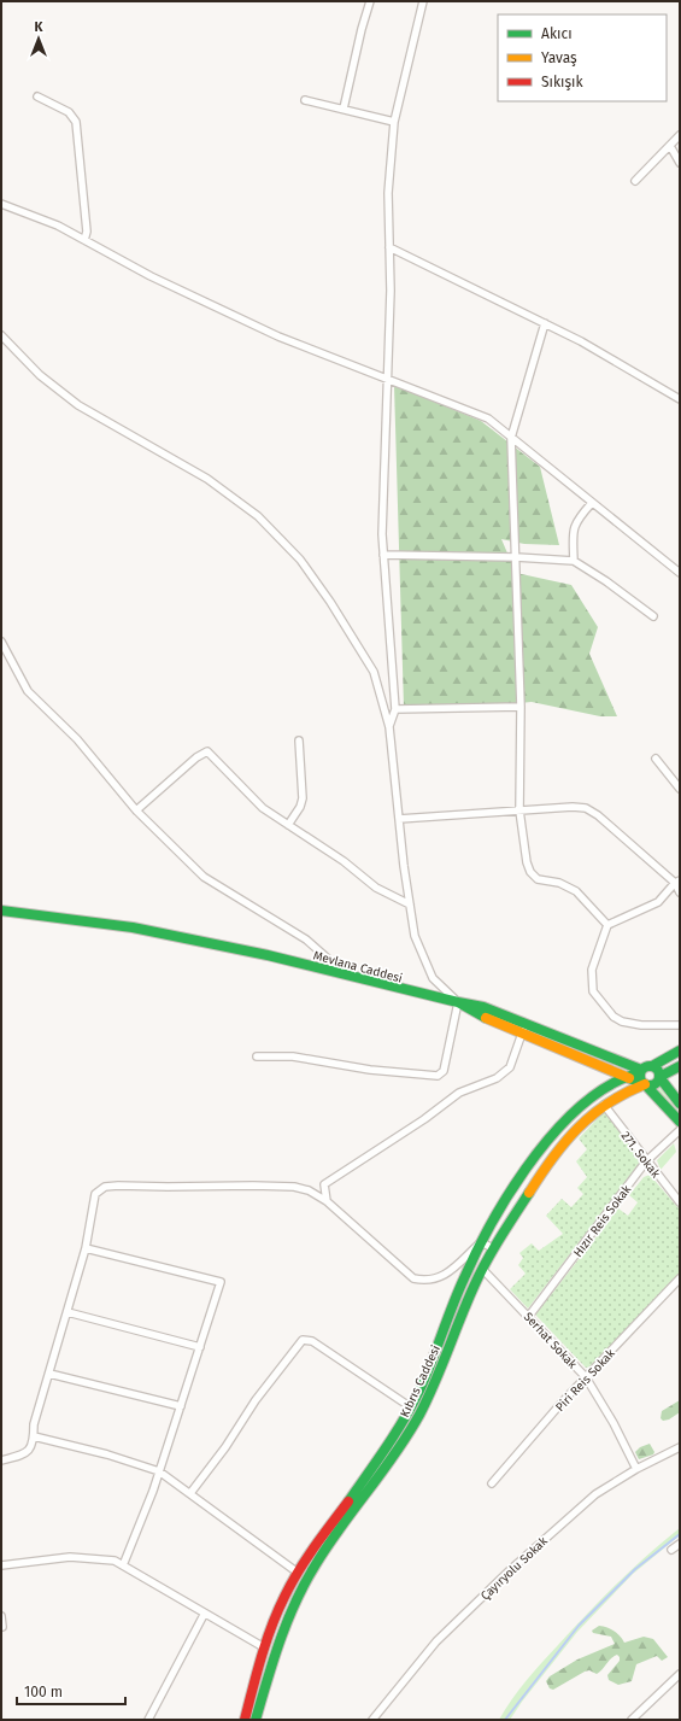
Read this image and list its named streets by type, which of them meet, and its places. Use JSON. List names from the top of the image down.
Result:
{
  "streets": {
    "main road": ["Mevlana Caddesi", "Kıbrıs Caddesi"],
    "street": [
      "271. Sokak",
      "Hızır Reis Sokak",
      "Serhat Sokak",
      "Piri Reis Sokak",
      "Çayıryolu Sokak"
    ]
  },
  "crossings": [
    ["Mevlana Caddesi", "Kıbrıs Caddesi"],
    ["271. Sokak", "Hızır Reis Sokak"],
    ["271. Sokak", "Kıbrıs Caddesi"],
    ["Hızır Reis Sokak", "Serhat Sokak"],
    ["Serhat Sokak", "Piri Reis Sokak"],
    ["Serhat Sokak", "Kıbrıs Caddesi"],
    ["Serhat Sokak", "Çayıryolu Sokak"]
  ],
  "legend": ["Akıcı", "Yavaş", "Sıkışık"],
  "scale_bar": "100 m",
  "north": "top"
}
